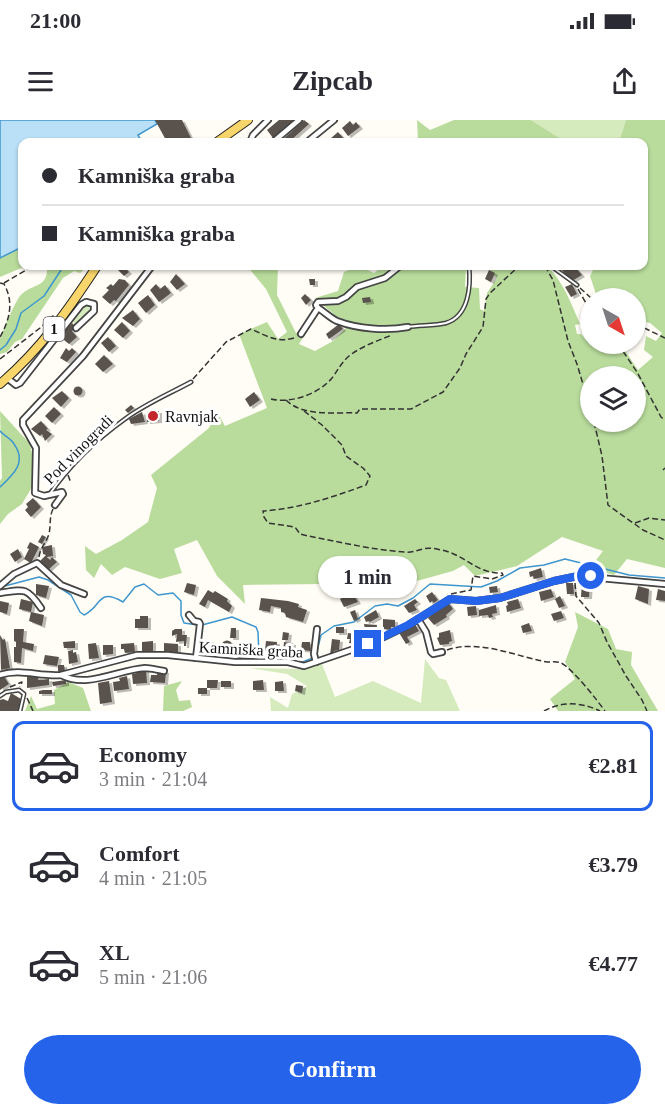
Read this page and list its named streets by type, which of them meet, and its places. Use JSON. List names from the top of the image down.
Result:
{
  "streets": {
    "main road": ["1"],
    "street": ["Pod vinogradi", "Kamniška graba"]
  },
  "places": ["Ravnjak"],
  "north": "bottom right",
  "page": {
    "status": "21:00",
    "header": "Zipcab",
    "banner": ["Kamniška graba", "Kamniška graba"],
    "bubble": "1 min",
    "list": [
      {
        "name": "Economy",
        "note": "3 min · 21:04",
        "value": "€2.81"
      },
      {
        "name": "Comfort",
        "note": "4 min · 21:05",
        "value": "€3.79"
      },
      {
        "name": "XL",
        "note": "5 min · 21:06",
        "value": "€4.77"
      }
    ],
    "buttons": "Confirm"
  }
}
